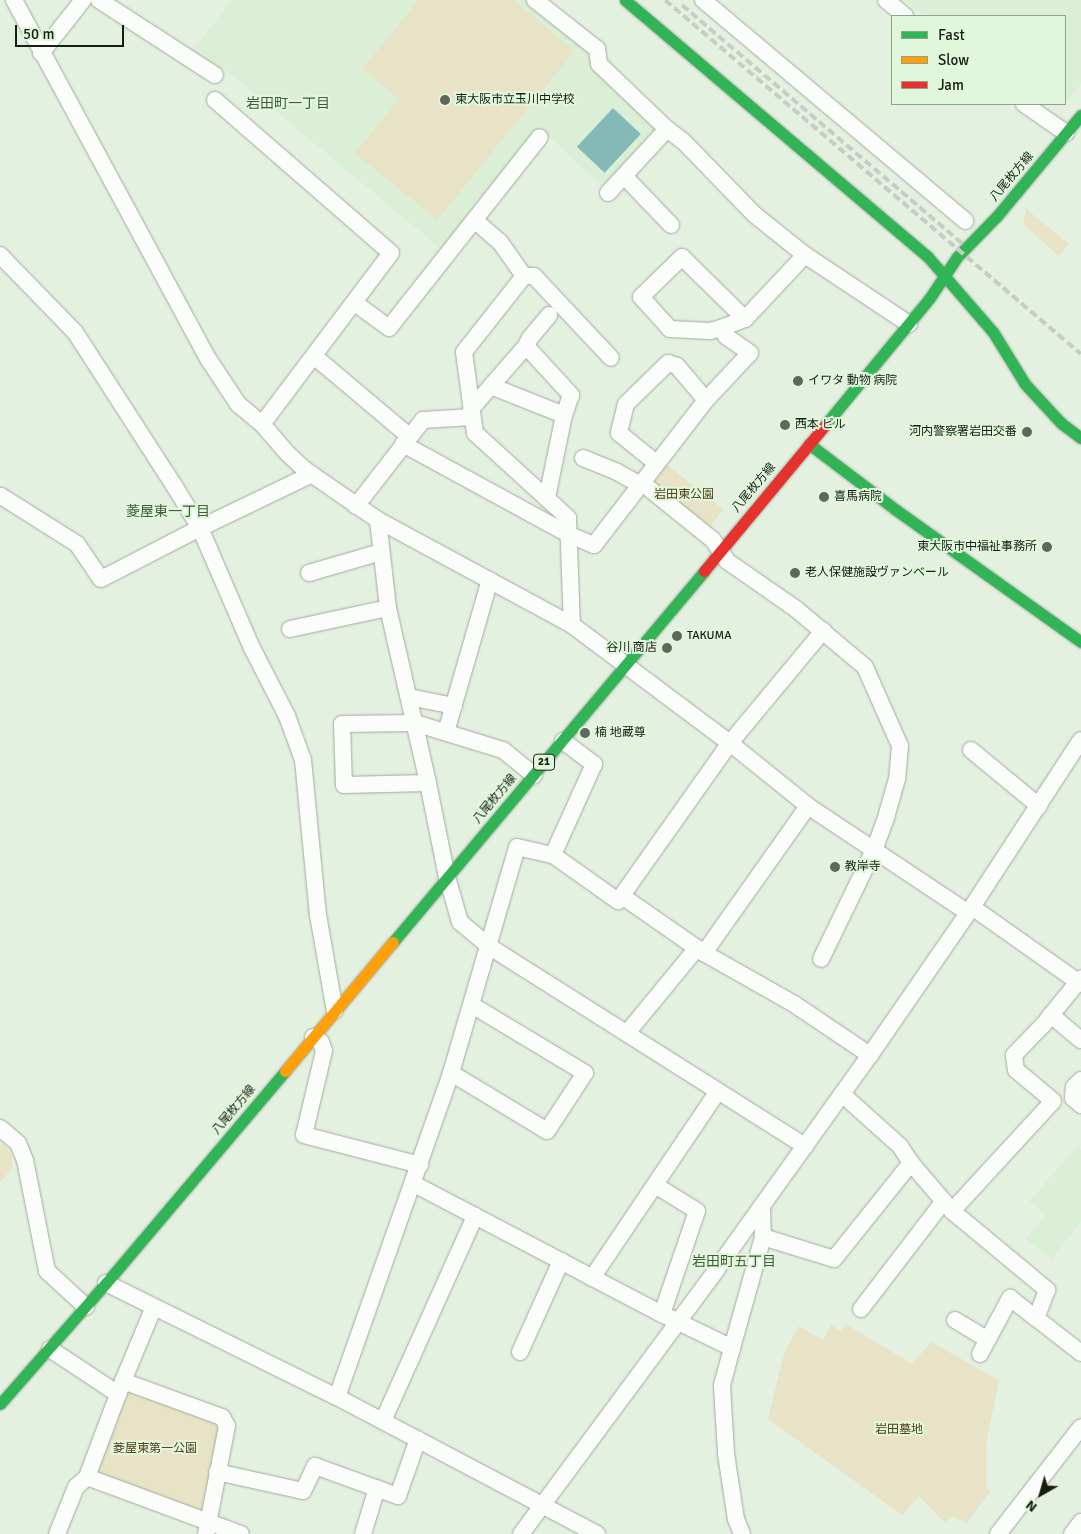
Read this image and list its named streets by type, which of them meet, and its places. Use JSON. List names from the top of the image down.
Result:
{
  "streets": {
    "main road": ["八尾枚方線", "21"]
  },
  "districts": ["岩田町一丁目", "菱屋東一丁目", "岩田町五丁目"],
  "parks": ["岩田東公園", "岩田墓地", "菱屋東第一公園"],
  "places": [
    "東大阪市立玉川中学校",
    "イワタ 動物 病院",
    "西本 ビル",
    "河内警察署岩田交番",
    "喜馬病院",
    "東大阪市中福祉事務所",
    "老人保健施設ヴァンベール",
    "TAKUMA",
    "谷川 商店",
    "楠 地蔵尊",
    "教岸寺"
  ],
  "legend": ["Fast", "Slow", "Jam"],
  "scale_bar": "50 m",
  "north": "bottom left"
}
